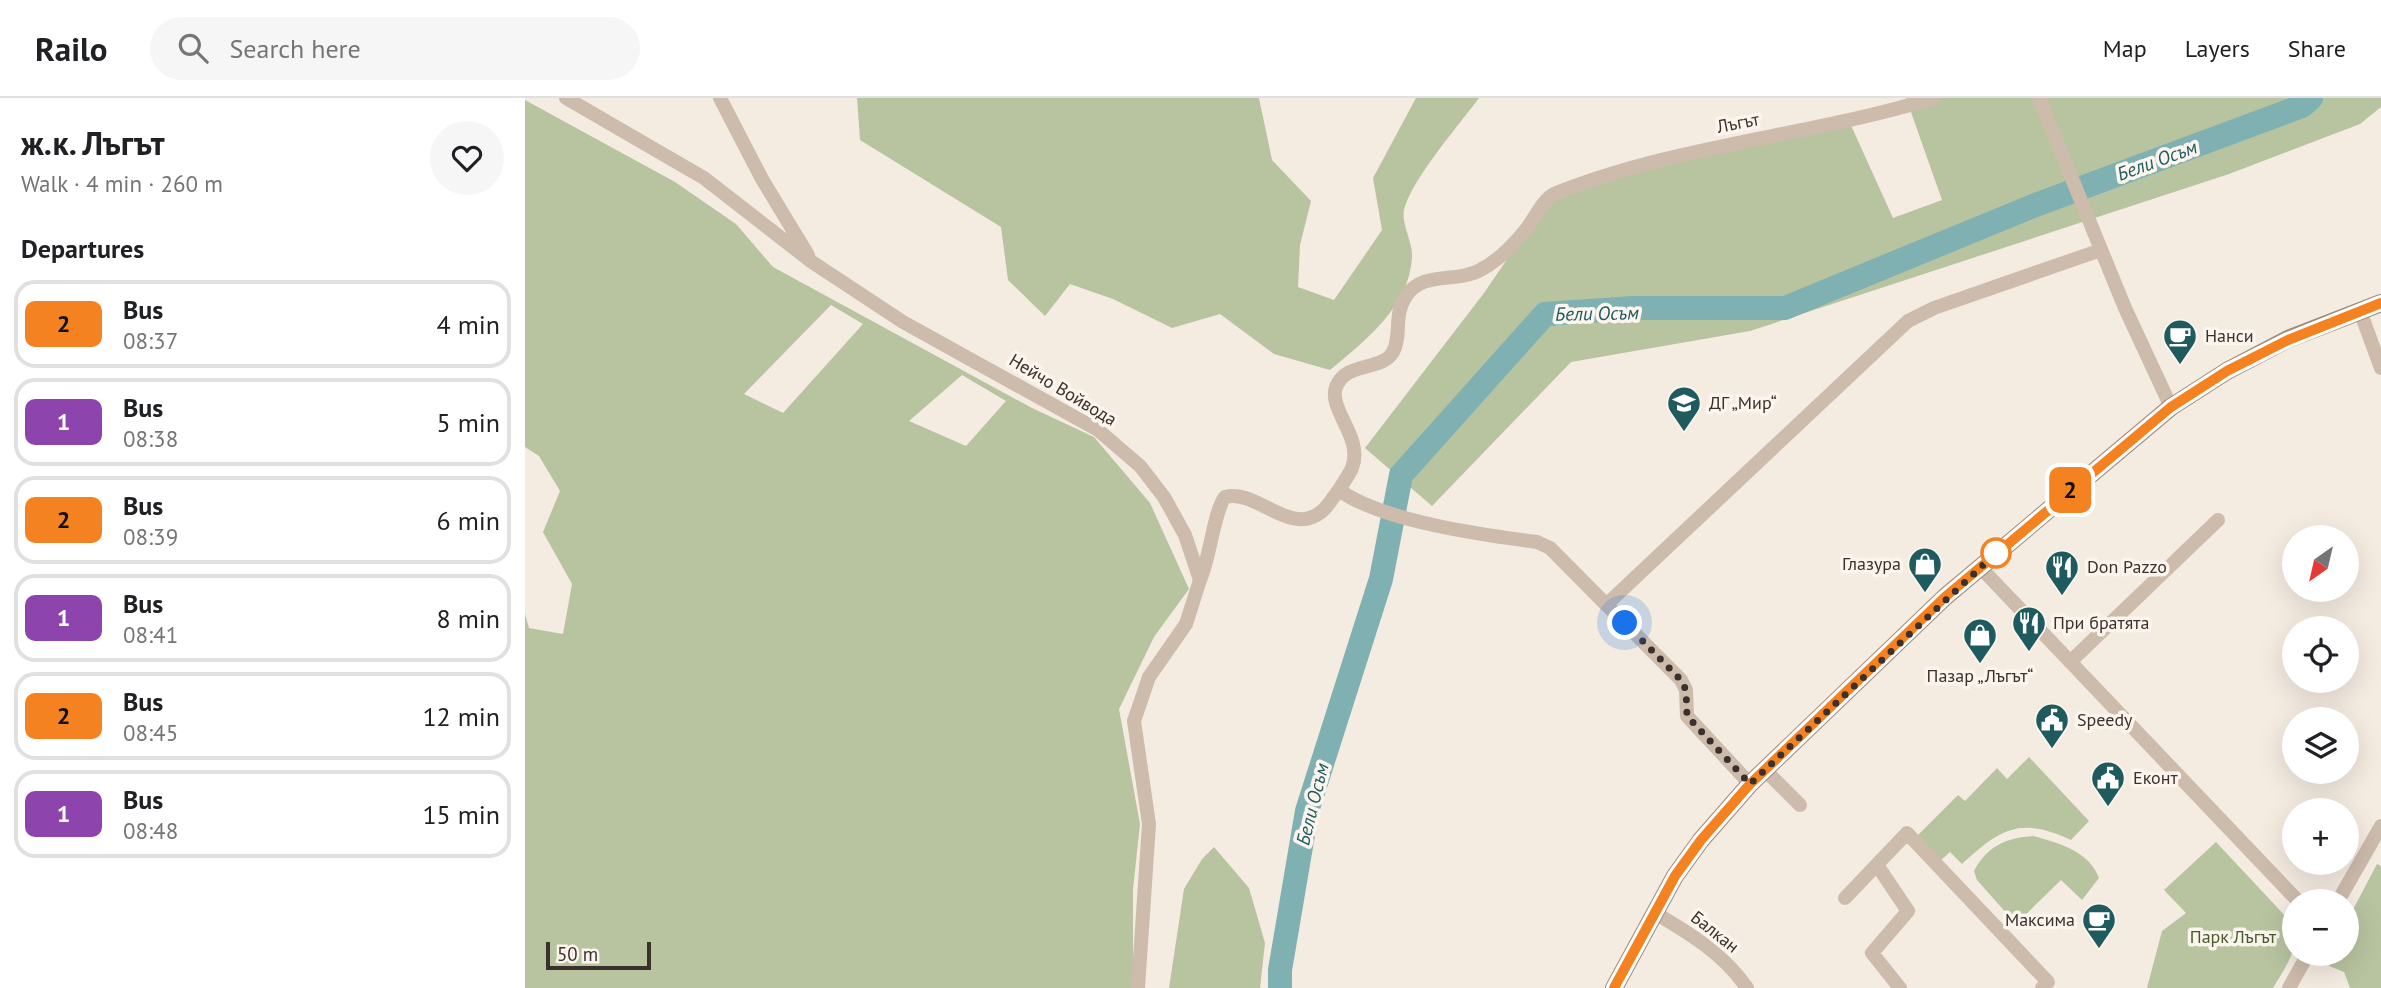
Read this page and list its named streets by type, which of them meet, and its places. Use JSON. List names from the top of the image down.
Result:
{
  "streets": {
    "street": ["Лъгът", "Нейчо Войвода", "Балкан"]
  },
  "water": ["Бели Осъм"],
  "parks": ["Парк Лъгът"],
  "places": {
    "cafe": ["Нанси", "Максима"],
    "school or university": ["ДГ „Мир“"],
    "shop": ["Глазура", "Пазар „Лъгът“"],
    "restaurant": ["Don Pazzo", "При братята"],
    "public building": ["Speedy", "Еконт"]
  },
  "lines": ["bus line 2"],
  "scale_bar": "50 m",
  "north": "bottom left",
  "page": {
    "header": "Railo",
    "search": "Search here",
    "nav": ["Map", "Layers", "Share"],
    "heading": [
      ["ж.к. Лъгът", "Walk · 4 min · 260 m"],
      "Departures"
    ],
    "on_map": "2",
    "list": [
      {
        "mark": "2",
        "name": "Bus",
        "note": "08:37",
        "value": "4 min"
      },
      {
        "mark": "1",
        "name": "Bus",
        "note": "08:38",
        "value": "5 min"
      },
      {
        "mark": "2",
        "name": "Bus",
        "note": "08:39",
        "value": "6 min"
      },
      {
        "mark": "1",
        "name": "Bus",
        "note": "08:41",
        "value": "8 min"
      },
      {
        "mark": "2",
        "name": "Bus",
        "note": "08:45",
        "value": "12 min"
      },
      {
        "mark": "1",
        "name": "Bus",
        "note": "08:48",
        "value": "15 min"
      }
    ],
    "map_buttons": ["+", "−"],
    "scale": "50 m"
  }
}
